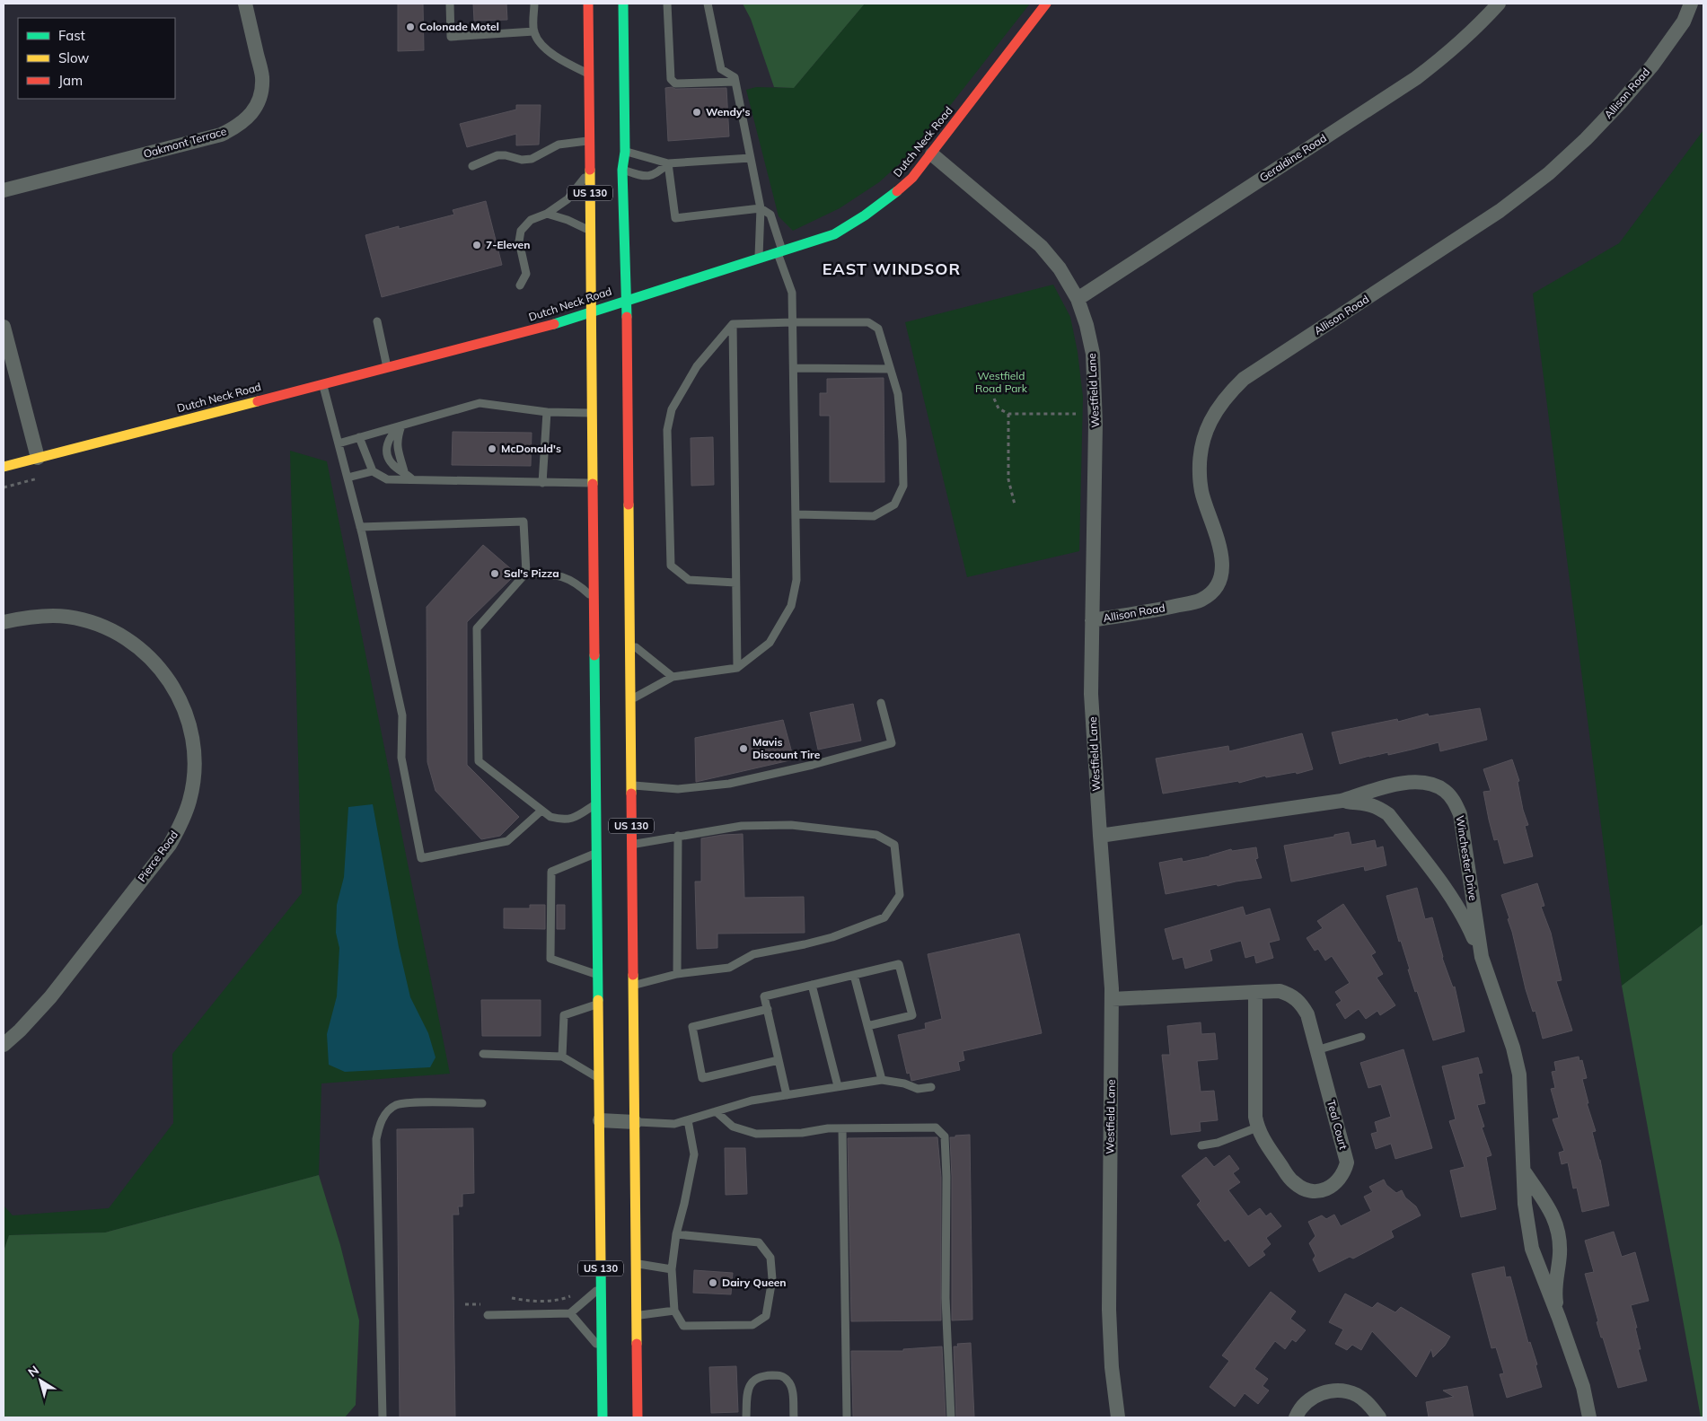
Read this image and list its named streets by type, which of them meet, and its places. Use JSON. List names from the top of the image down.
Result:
{
  "streets": {
    "main road": ["Dutch Neck Road", "US 130"],
    "street": [
      "Allison Road",
      "Oakmont Terrace",
      "Geraldine Road",
      "Westfield Lane",
      "Pierce Road",
      "Winchester Drive",
      "Teal Court"
    ]
  },
  "crossings": [
    ["Allison Road", "Westfield Lane"],
    ["Dutch Neck Road", "US 130"],
    ["Dutch Neck Road", "Westfield Lane"],
    ["Geraldine Road", "Westfield Lane"],
    ["Westfield Lane", "Winchester Drive"],
    ["Westfield Lane", "Teal Court"]
  ],
  "districts": ["EAST WINDSOR"],
  "parks": ["Westfield Road Park"],
  "places": [
    "Colonade Motel",
    "Wendy's",
    "7-Eleven",
    "McDonald's",
    "Sal's Pizza",
    "Mavis Discount Tire",
    "Dairy Queen"
  ],
  "legend": ["Fast", "Slow", "Jam"],
  "north": "top left"
}
